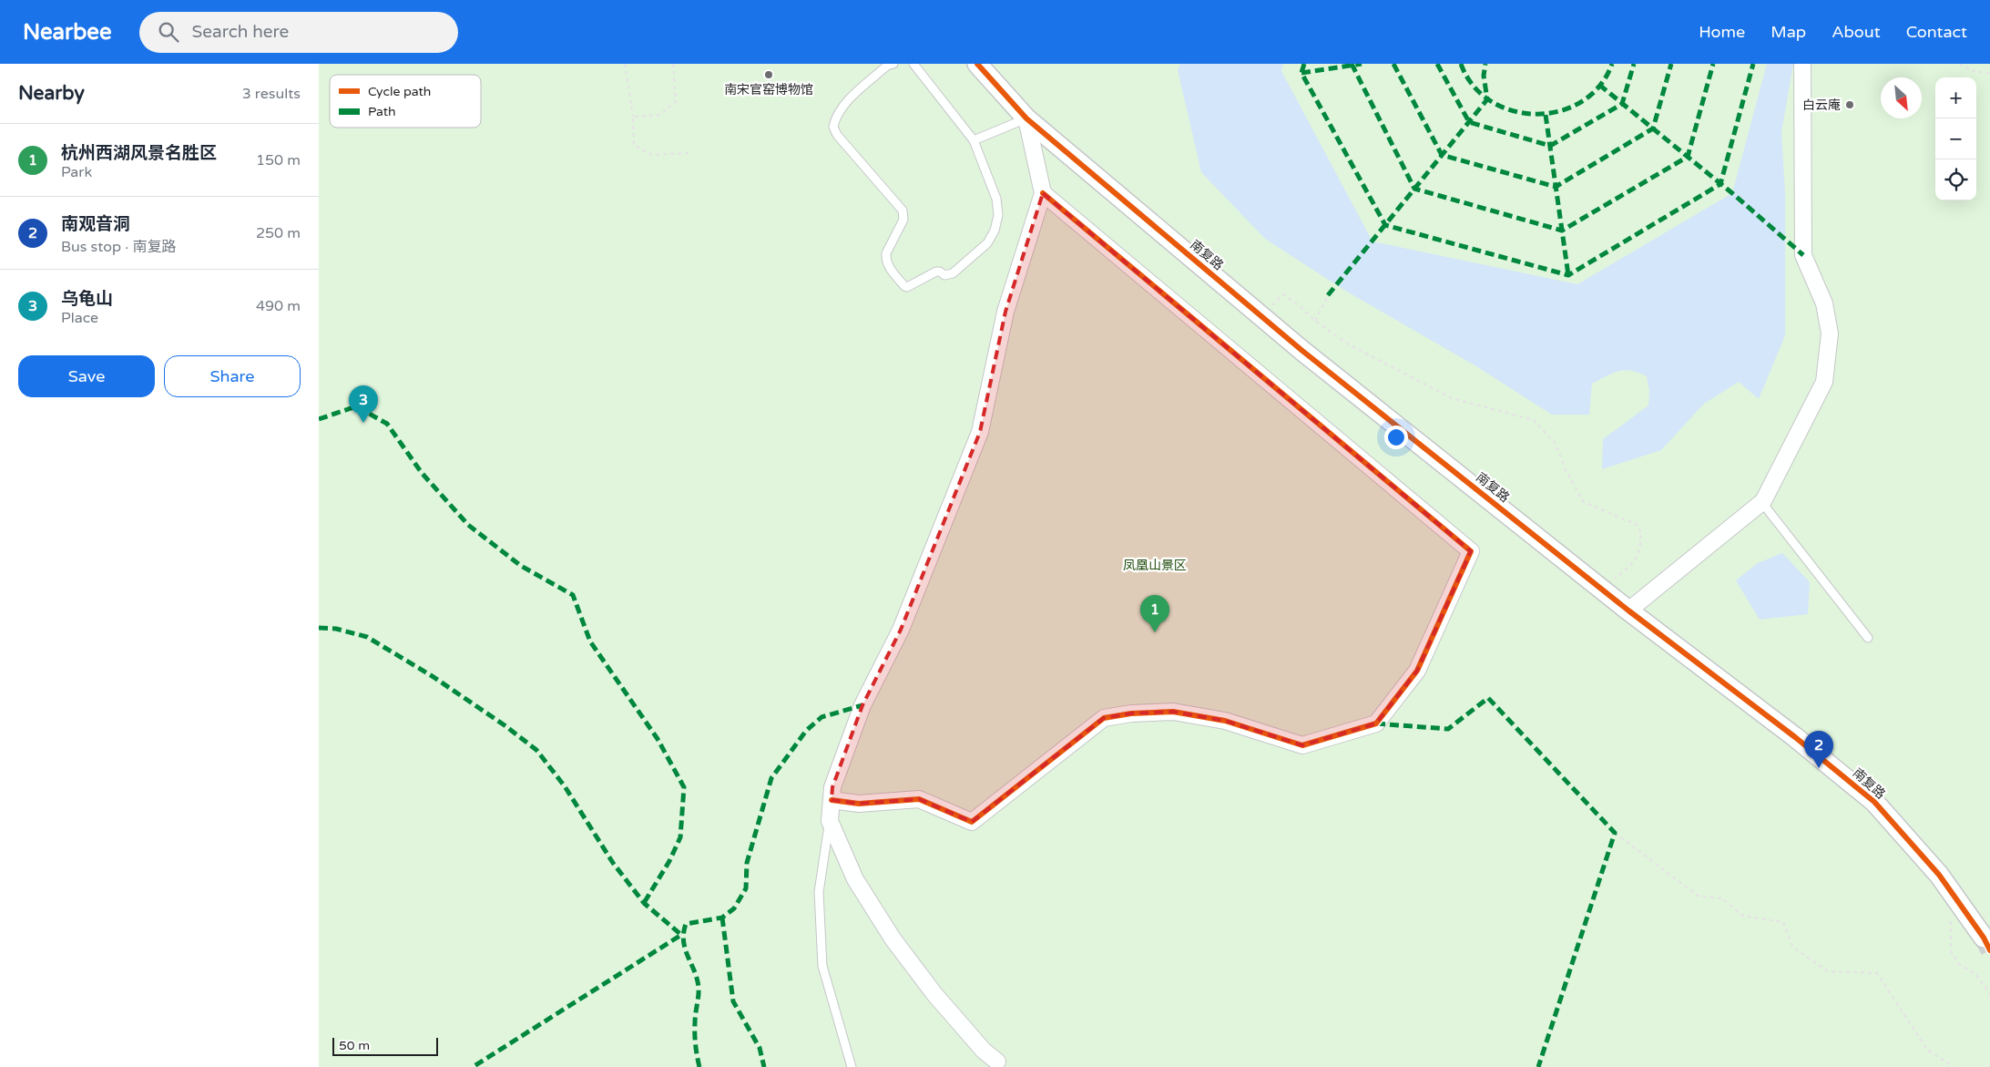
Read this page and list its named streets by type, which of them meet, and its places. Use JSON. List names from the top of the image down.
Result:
{
  "streets": {
    "street": ["南复路"]
  },
  "parks": ["凤凰山景区"],
  "places": ["南宋官窑博物馆", "白云庵"],
  "legend": ["Cycle path", "Path"],
  "scale_bar": "50 m",
  "north": "bottom right",
  "page": {
    "header": "Nearbee",
    "search": "Search here",
    "nav": [
      "Home",
      "Map",
      "About",
      "Contact"
    ],
    "heading": ["Nearby", "3 results"],
    "map_buttons": ["+", "−"],
    "list": [
      {
        "mark": "1",
        "name": "杭州西湖风景名胜区",
        "note": "Park",
        "value": "150 m"
      },
      {
        "mark": "2",
        "name": "南观音洞",
        "note": "Bus stop · 南复路",
        "value": "250 m"
      },
      {
        "mark": "3",
        "name": "乌龟山",
        "note": "Place",
        "value": "490 m"
      }
    ],
    "buttons": ["Save", "Share"],
    "pins": ["3", "1", "2"],
    "scale": "50 m"
  }
}
